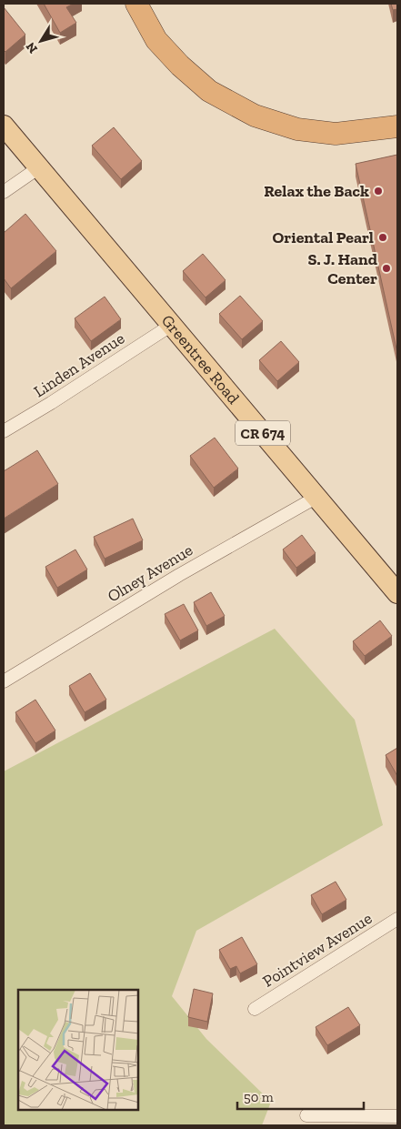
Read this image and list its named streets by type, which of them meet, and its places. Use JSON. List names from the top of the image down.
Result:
{
  "streets": {
    "main road": ["Greentree Road", "CR 674"],
    "street": ["Linden Avenue", "Olney Avenue", "Pointview Avenue"]
  },
  "crossings": [
    ["Greentree Road", "Linden Avenue"],
    ["Greentree Road", "Olney Avenue"]
  ],
  "places": ["Relax the Back", "Oriental Pearl", "S. J. Hand Center"],
  "scale_bar": "50 m",
  "north": "bottom left"
}
